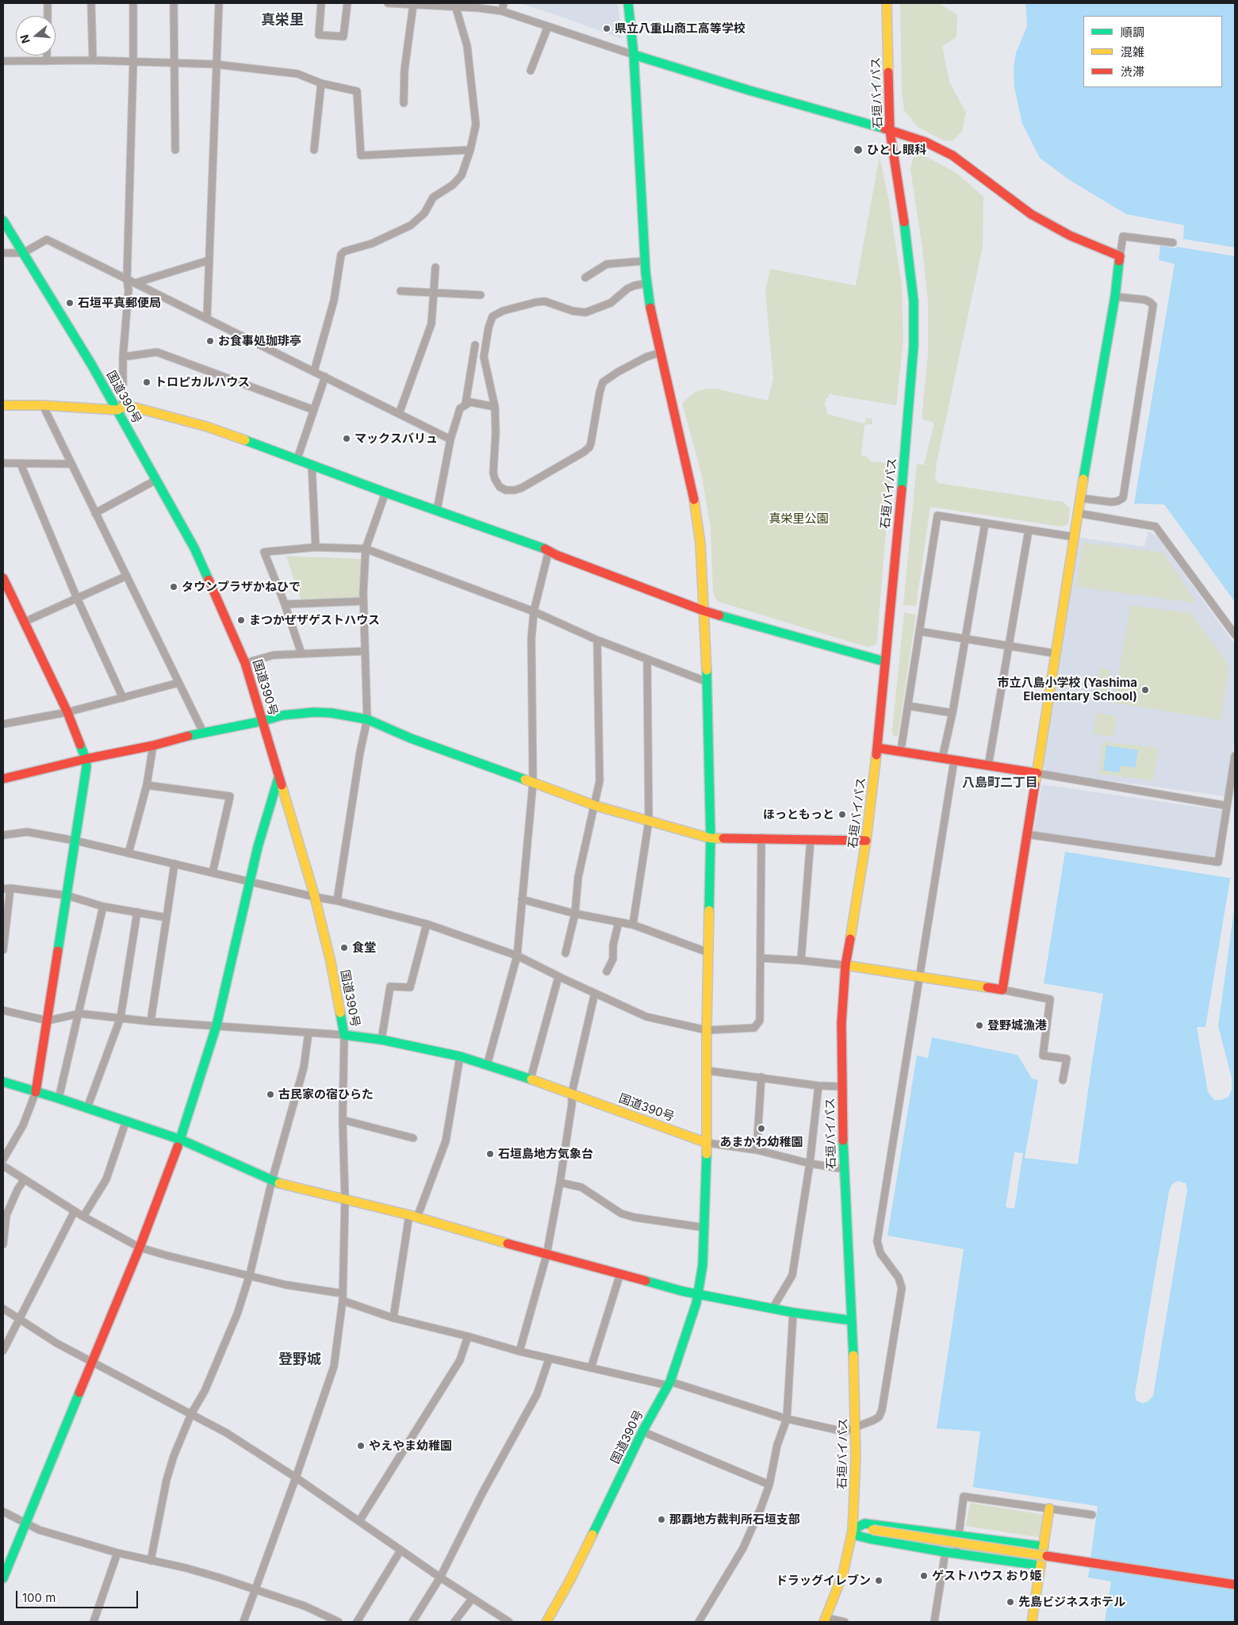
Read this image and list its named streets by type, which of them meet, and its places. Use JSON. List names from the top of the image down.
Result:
{
  "streets": {
    "main road": ["石垣バイパス", "国道390号"]
  },
  "districts": ["真栄里", "八島町二丁目", "登野城"],
  "parks": ["真栄里公園"],
  "places": [
    "県立八重山商工高等学校",
    "ひとし眼科",
    "石垣平真郵便局",
    "お食事処珈琲亭",
    "トロピカルハウス",
    "マックスバリュ",
    "タウンプラザかねひで",
    "まつかぜザゲストハウス",
    "市立八島小学校 (Yashima Elementary School)",
    "ほっともっと",
    "食堂",
    "登野城漁港",
    "古民家の宿ひらた",
    "あまかわ幼稚園",
    "石垣島地方気象台",
    "やえやま幼稚園",
    "那覇地方裁判所石垣支部",
    "ゲストハウス おり姫",
    "ドラッグイレブン",
    "先島ビジネスホテル"
  ],
  "legend": ["順調", "混雑", "渋滞"],
  "scale_bar": "100 m",
  "north": "left"
}
